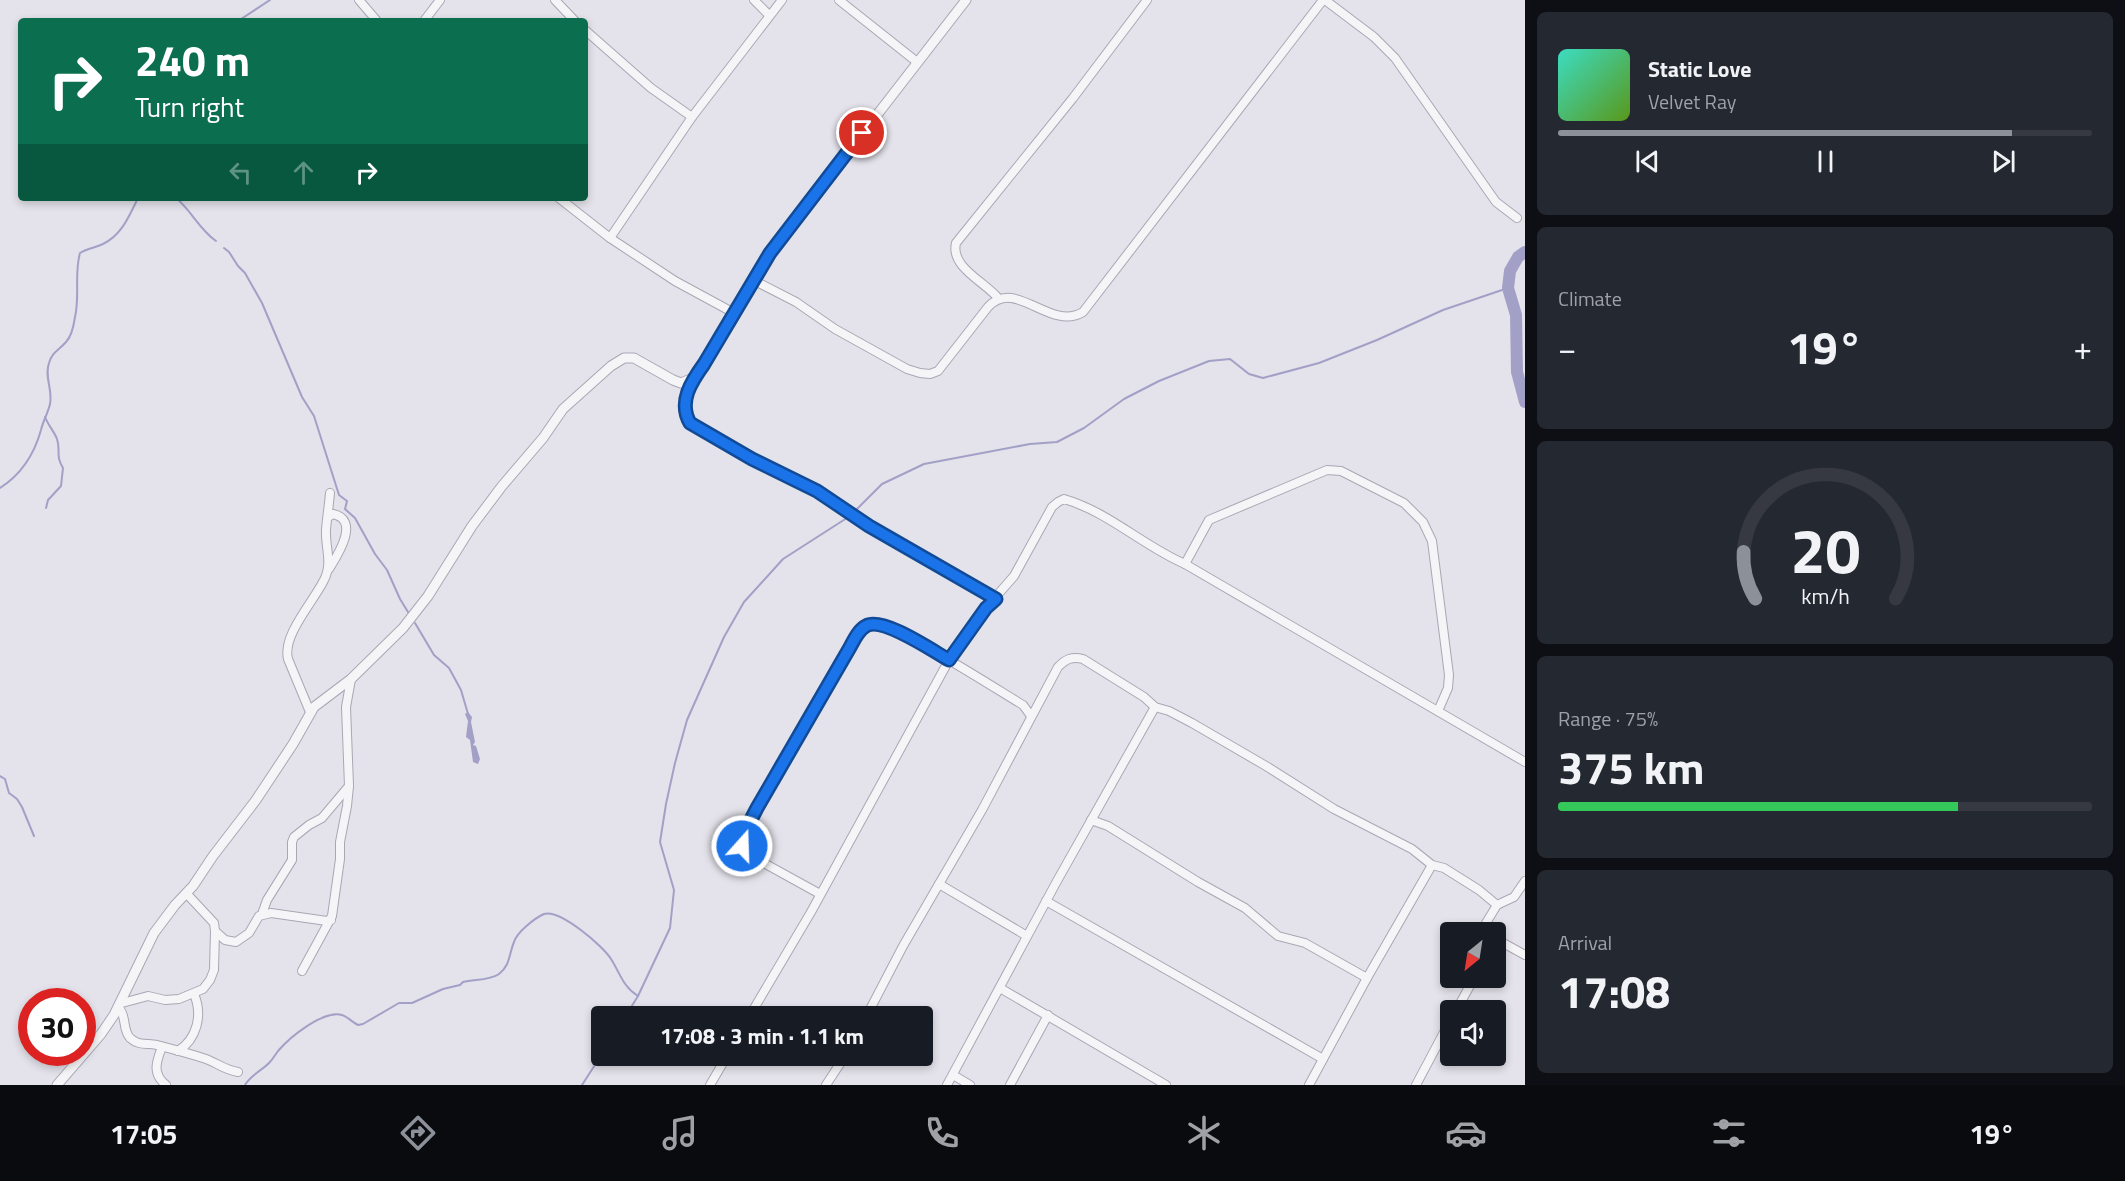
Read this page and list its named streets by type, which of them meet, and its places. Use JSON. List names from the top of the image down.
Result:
{
  "north": "bottom left",
  "page": {
    "turn": ["240 m", "Turn right"],
    "song": ["Static Love", "Velvet Ray"],
    "tile": [
      "Climate",
      ["Range · 75%", "375 km"],
      ["Arrival", "17:08"]
    ],
    "heat": ["−", "19°", "+"],
    "limit": "30",
    "trip": "17:08 · 3 min · 1.1 km",
    "tabs": ["17:05", "19°"],
    "gauge": ["20", "km/h"]
  }
}
